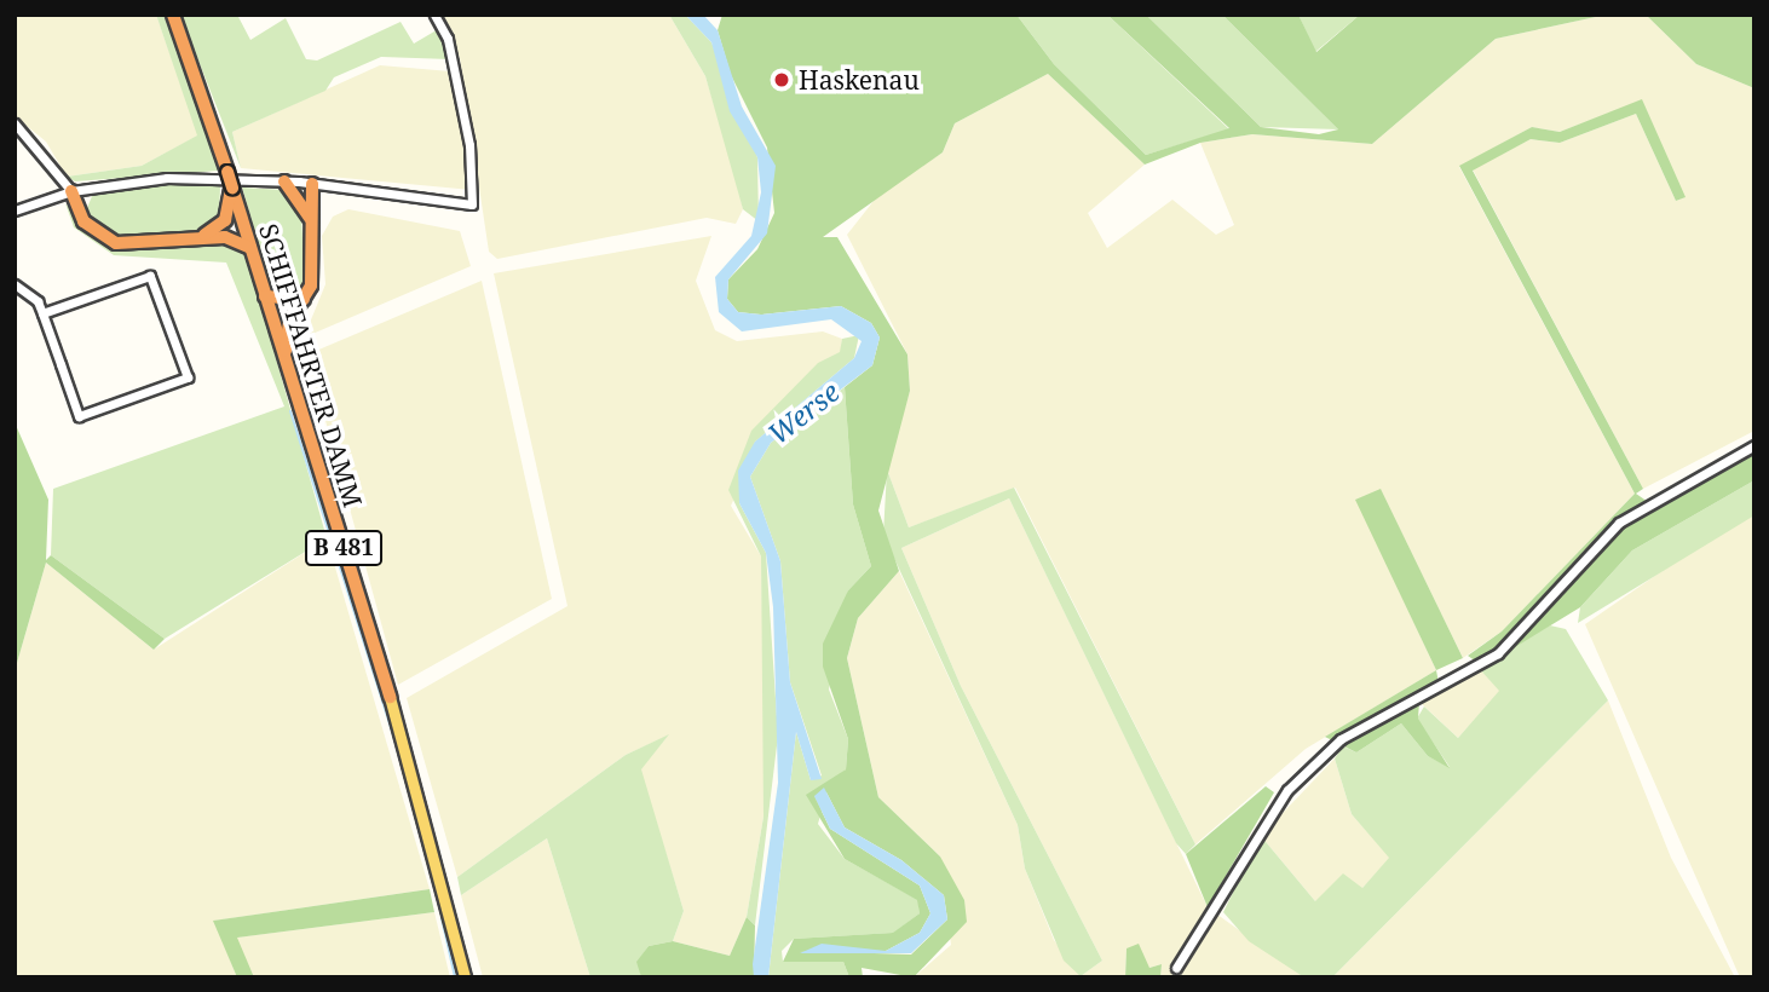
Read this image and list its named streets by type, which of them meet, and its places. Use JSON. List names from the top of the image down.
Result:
{
  "streets": {
    "highway": ["SCHIFFFAHRTER DAMM", "B 481"]
  },
  "crossings": [
    ["SCHIFFFAHRTER DAMM", "B 481"]
  ],
  "water": ["Werse"],
  "places": ["Haskenau"]
}
